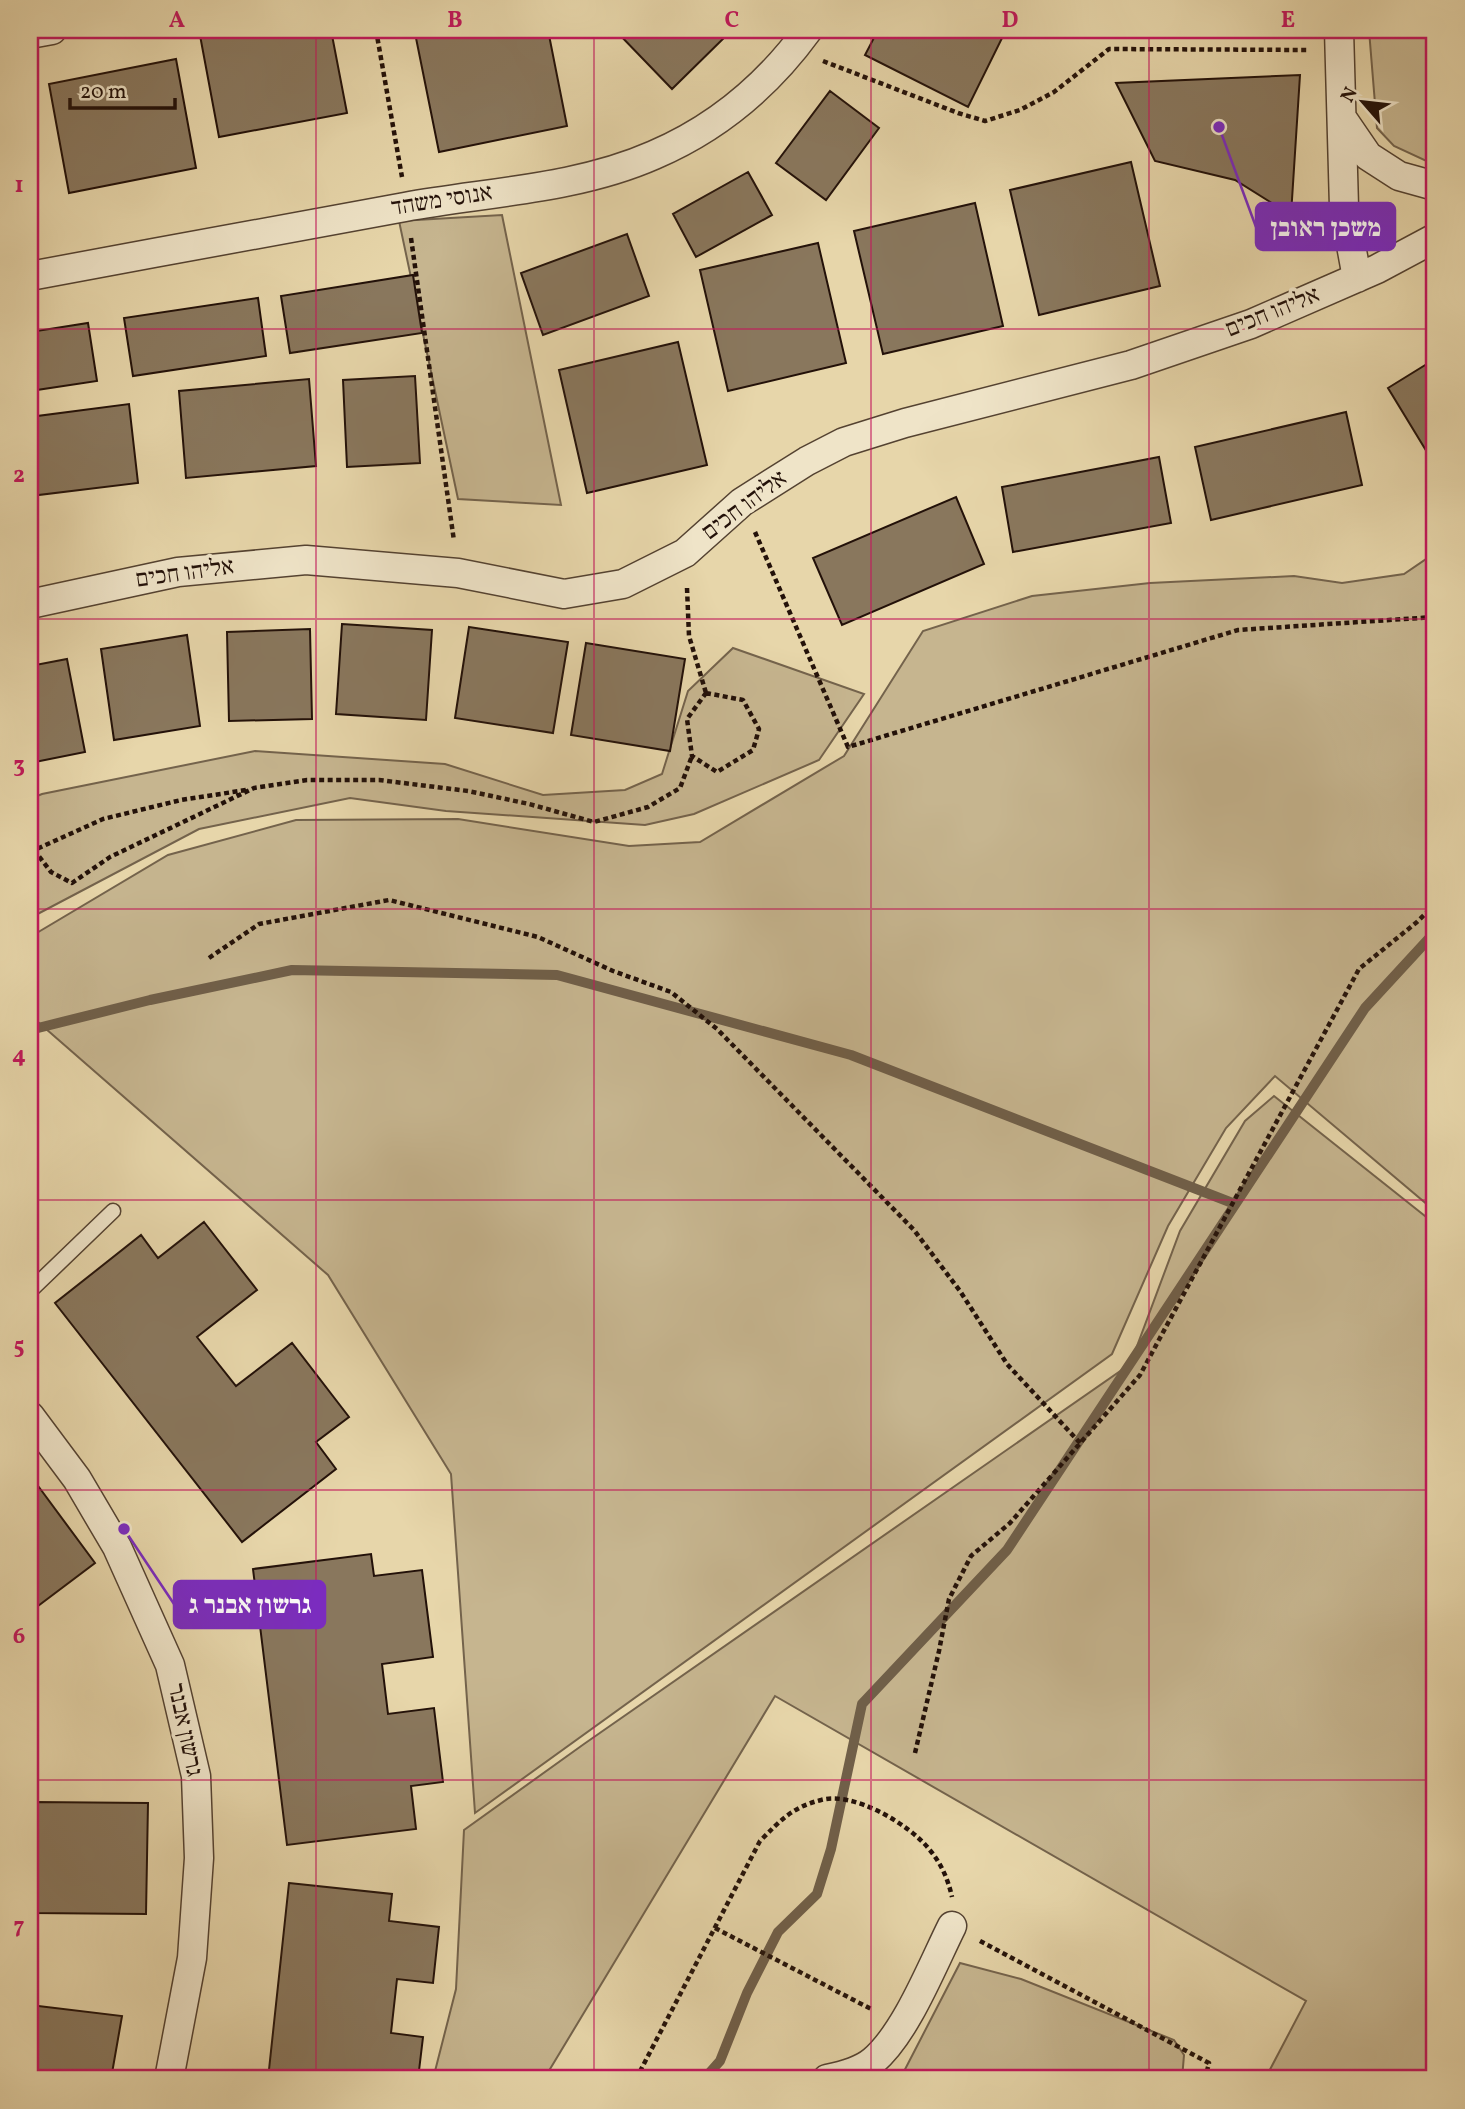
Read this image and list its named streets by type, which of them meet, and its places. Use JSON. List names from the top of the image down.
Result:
{
  "streets": {
    "street": ["אנוסי משהד", "אליהו חכים", "גרשון אבנר"]
  },
  "places": ["משכן ראובן", "גרשון אבנר ג"],
  "scale_bar": "20 m",
  "north": "top left",
  "grid": {
    "columns": [
      "A",
      "B",
      "C",
      "D",
      "E"
    ],
    "rows": [
      "1",
      "2",
      "3",
      "4",
      "5",
      "6",
      "7"
    ]
  }
}
